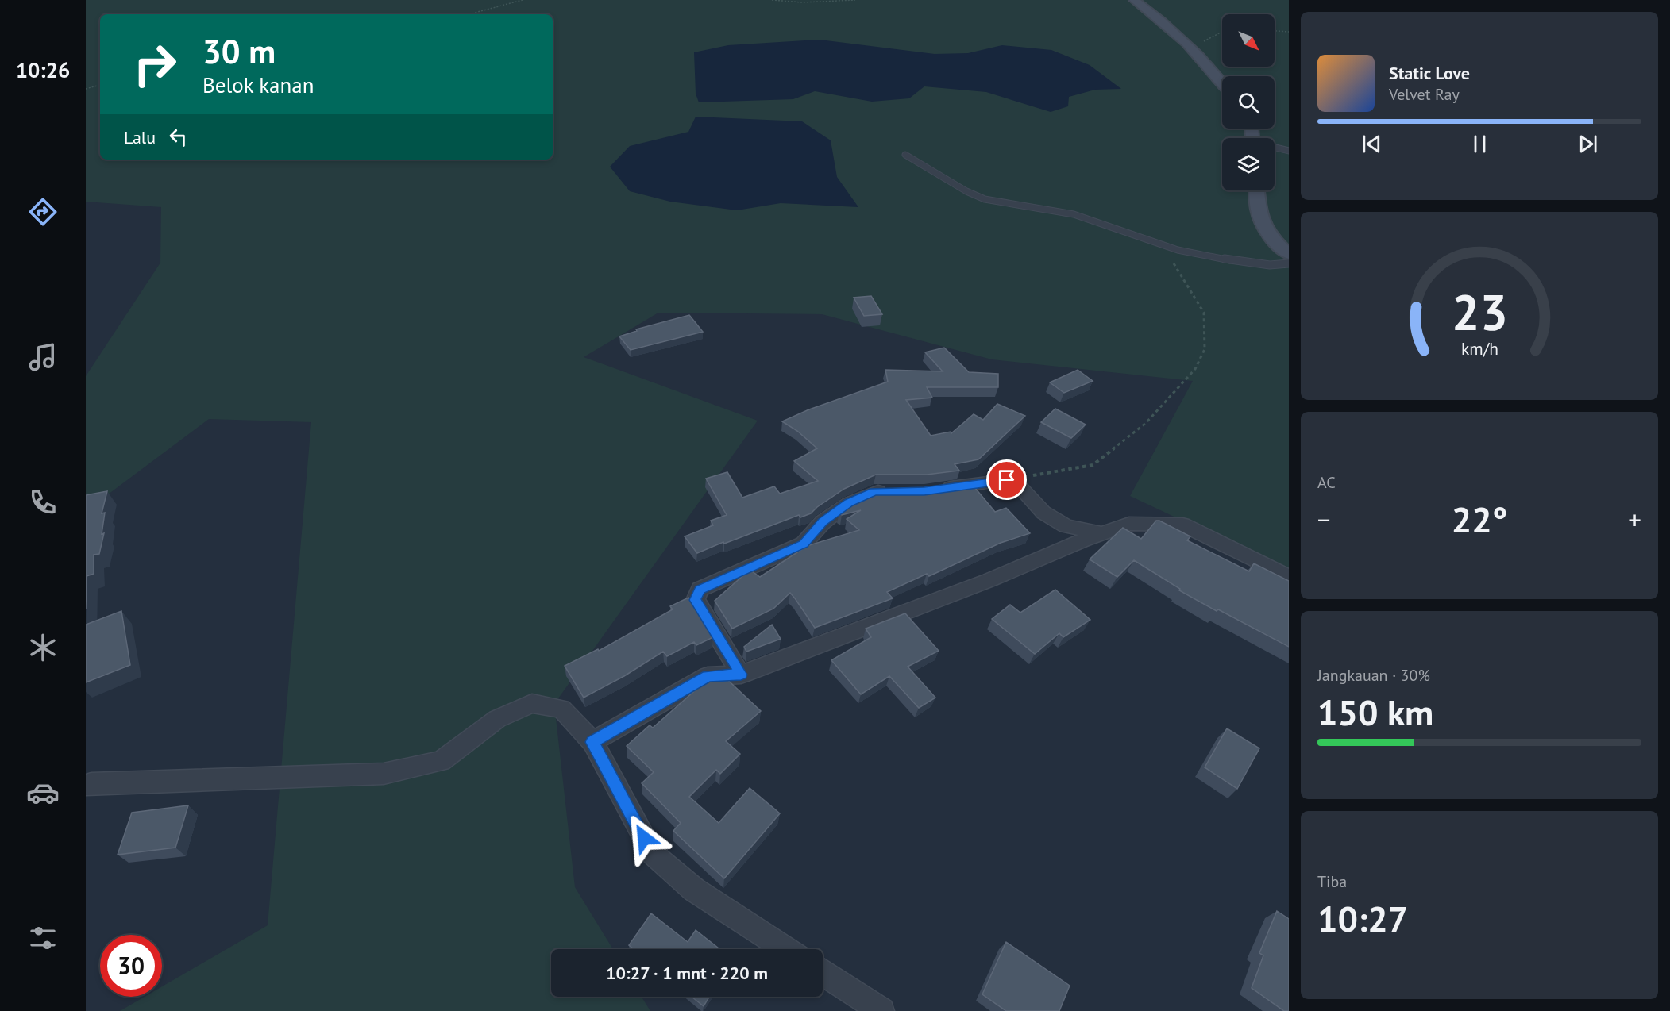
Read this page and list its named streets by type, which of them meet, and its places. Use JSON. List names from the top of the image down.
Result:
{
  "north": "bottom right",
  "page": {
    "tabs": "10:26",
    "turn": ["30 m", "Belok kanan"],
    "song": ["Static Love", "Velvet Ray"],
    "then": "Lalu",
    "tile": [
      "AC",
      ["Jangkauan · 30%", "150 km"],
      ["Tiba", "10:27"]
    ],
    "heat": ["−", "22°", "+"],
    "limit": "30",
    "trip": "10:27 · 1 mnt · 220 m",
    "gauge": ["23", "km/h"]
  }
}
